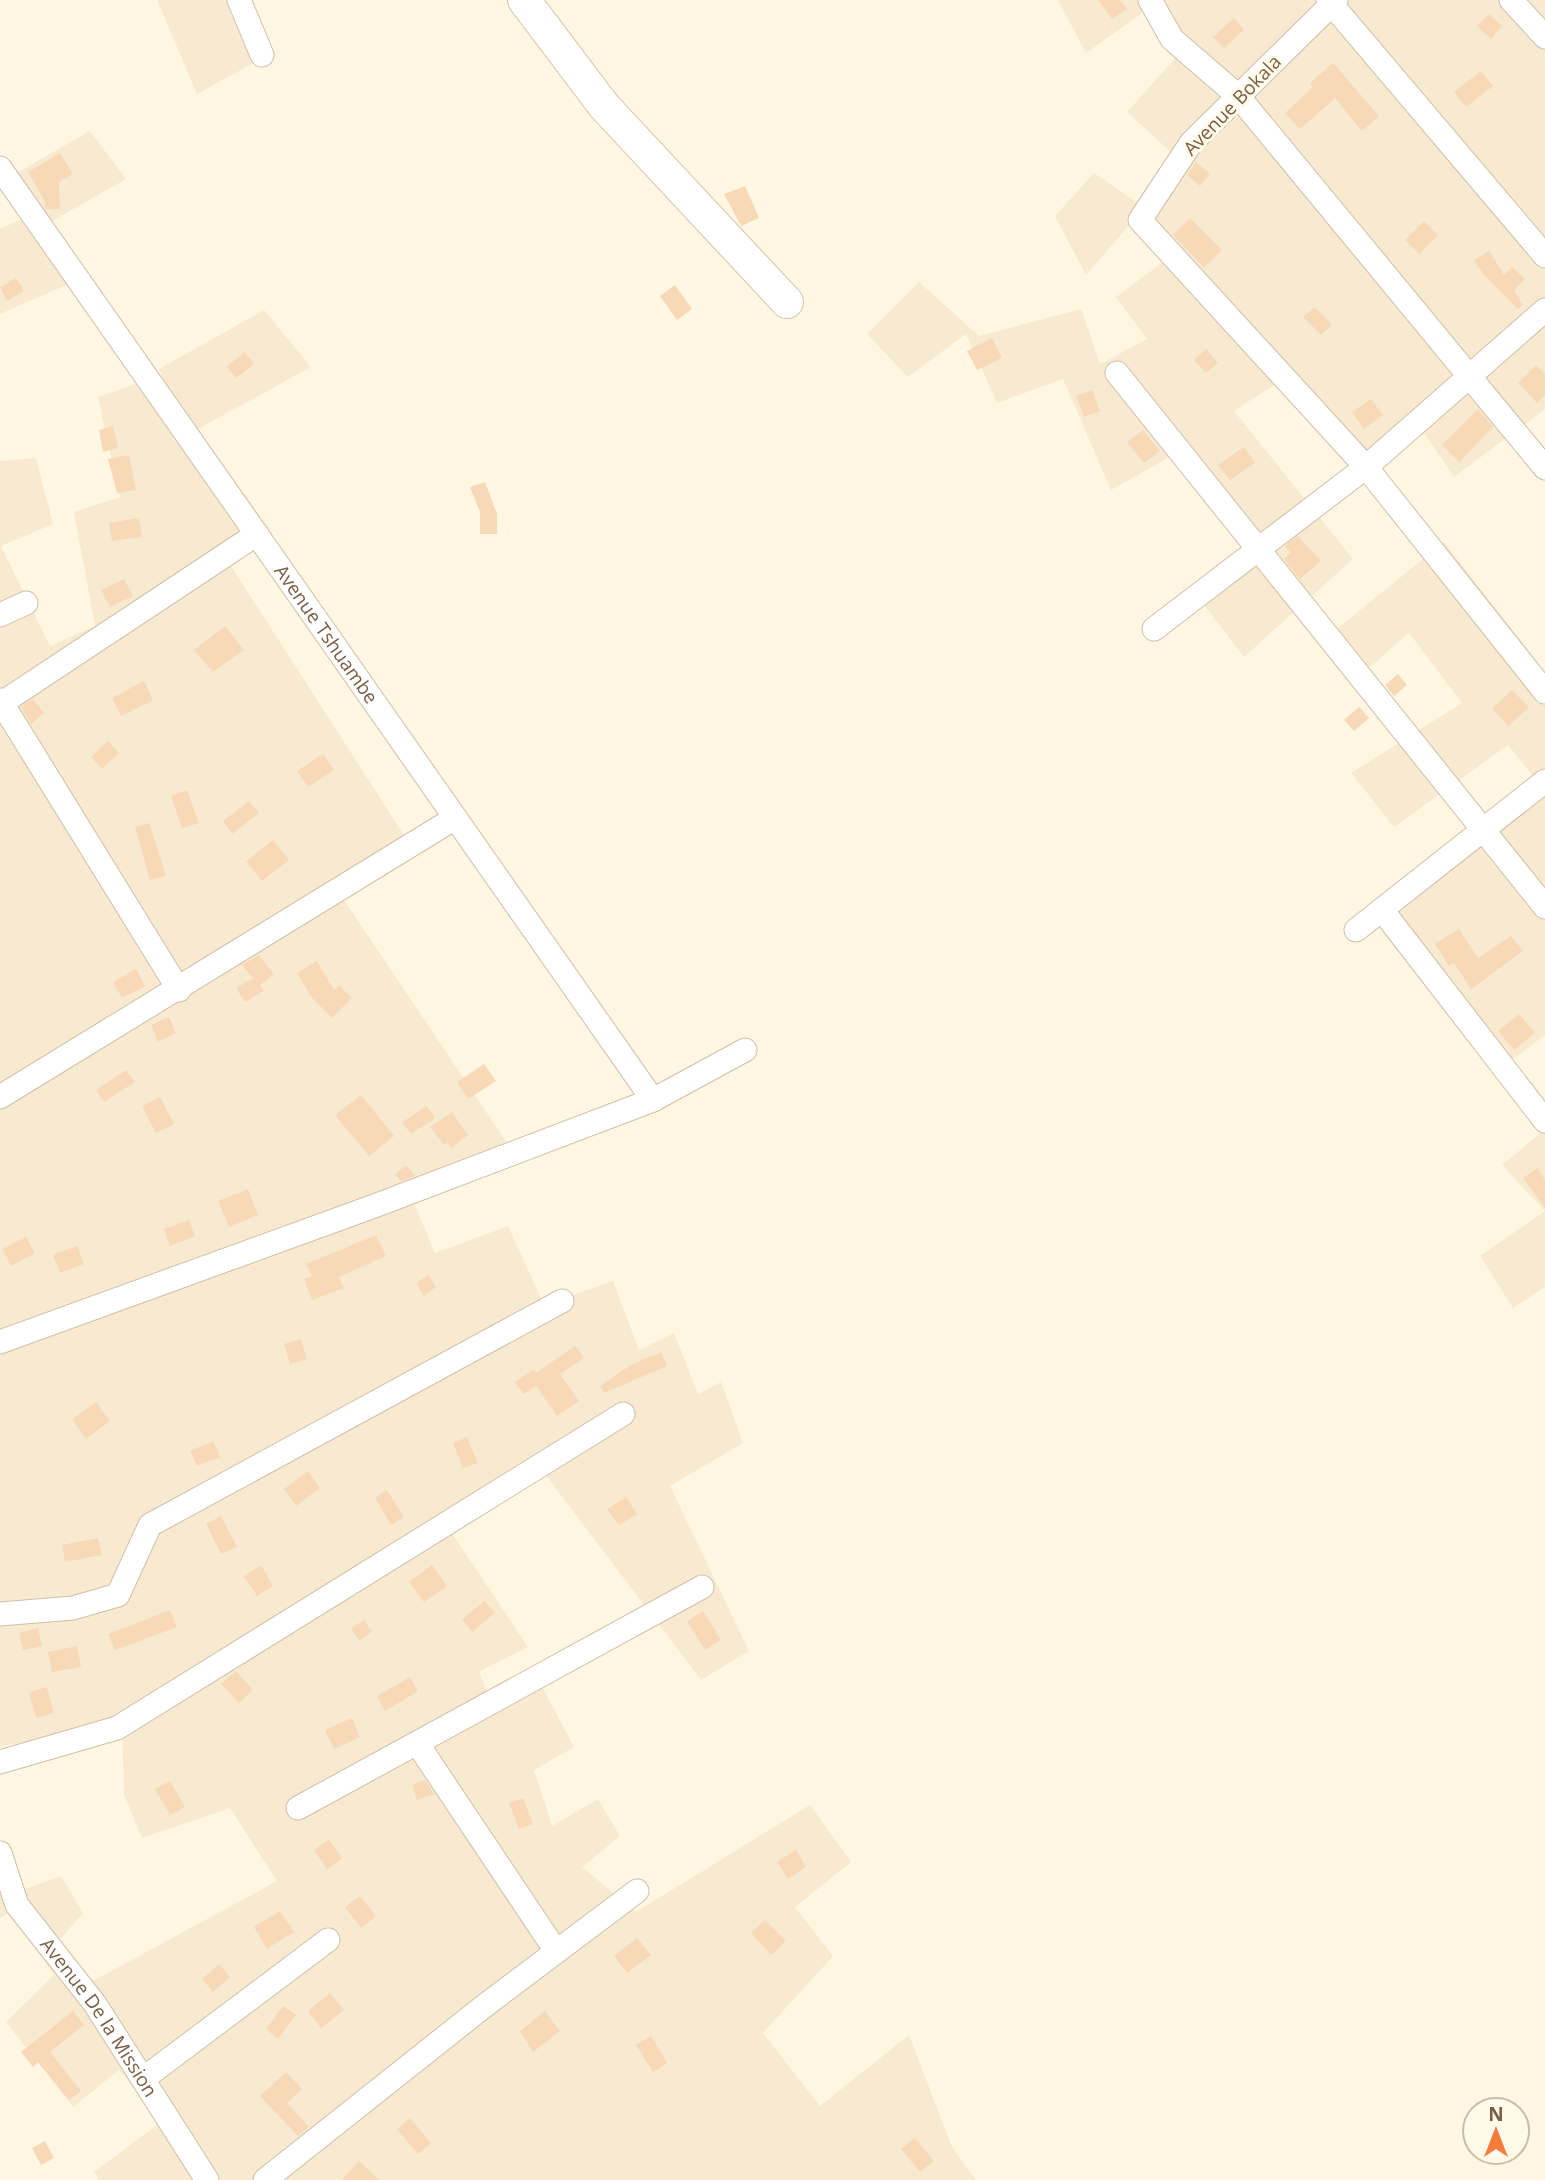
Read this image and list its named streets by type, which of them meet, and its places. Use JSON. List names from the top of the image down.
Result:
{
  "streets": {
    "street": ["Avenue Bokala", "Avenue Tshuambe", "Avenue De la Mission"]
  },
  "north": "top"
}
